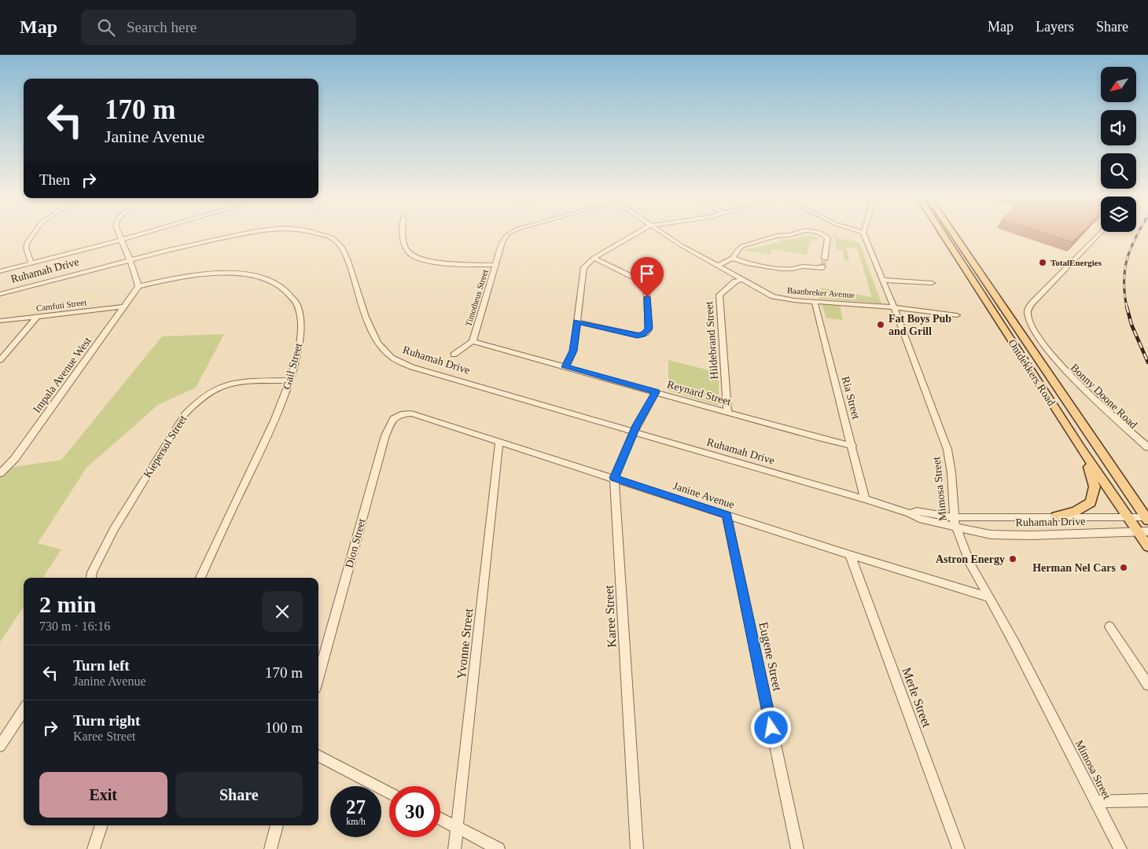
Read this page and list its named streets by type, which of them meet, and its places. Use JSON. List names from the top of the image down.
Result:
{
  "streets": {
    "main road": ["Ontdekkers Road"],
    "street": [
      "Ruhamah Drive",
      "Baanbreker Avenue",
      "Timotheus Street",
      "Camfuti Street",
      "Hildebrand Street",
      "Gail Street",
      "Impala Avenue West",
      "Reynard Street",
      "Bonny Doone Road",
      "Ria Street",
      "Kiepersol Street",
      "Mimosa Street",
      "Janine Avenue",
      "Dion Street",
      "Karee Street",
      "Yvonne Street",
      "Eugene Street",
      "Merle Street"
    ]
  },
  "crossings": [
    ["Ruhamah Drive", "Ontdekkers Road"],
    ["Ruhamah Drive", "Ria Street"],
    ["Ruhamah Drive", "Mimosa Street"],
    ["Ruhamah Drive", "Karee Street"],
    ["Baanbreker Avenue", "Hildebrand Street"],
    ["Baanbreker Avenue", "Ria Street"],
    ["Baanbreker Avenue", "Mimosa Street"],
    ["Timotheus Street", "Reynard Street"],
    ["Camfuti Street", "Impala Avenue West"],
    ["Hildebrand Street", "Reynard Street"],
    ["Gail Street", "Impala Avenue West"],
    ["Gail Street", "Kiepersol Street"],
    ["Reynard Street", "Ria Street"],
    ["Reynard Street", "Karee Street"],
    ["Mimosa Street", "Janine Avenue"],
    ["Janine Avenue", "Dion Street"],
    ["Janine Avenue", "Karee Street"],
    ["Janine Avenue", "Yvonne Street"],
    ["Janine Avenue", "Eugene Street"],
    ["Janine Avenue", "Merle Street"]
  ],
  "places": [
    "TotalEnergies",
    "Fat Boys Pub and Grill",
    "Astron Energy",
    "Herman Nel Cars"
  ],
  "north": "bottom left",
  "page": {
    "header": "Map",
    "search": "Search here",
    "nav": ["Map", "Layers", "Share"],
    "turn": ["170 m", "Janine Avenue"],
    "then": "Then",
    "heading": ["2 min", "730 m · 16:16"],
    "list": [
      {
        "name": "Turn left",
        "note": "Janine Avenue",
        "value": "170 m"
      },
      {
        "name": "Turn right",
        "note": "Karee Street",
        "value": "100 m"
      }
    ],
    "buttons": ["Exit", "Share"],
    "speed": "27 km/h",
    "limit": "30"
  }
}
